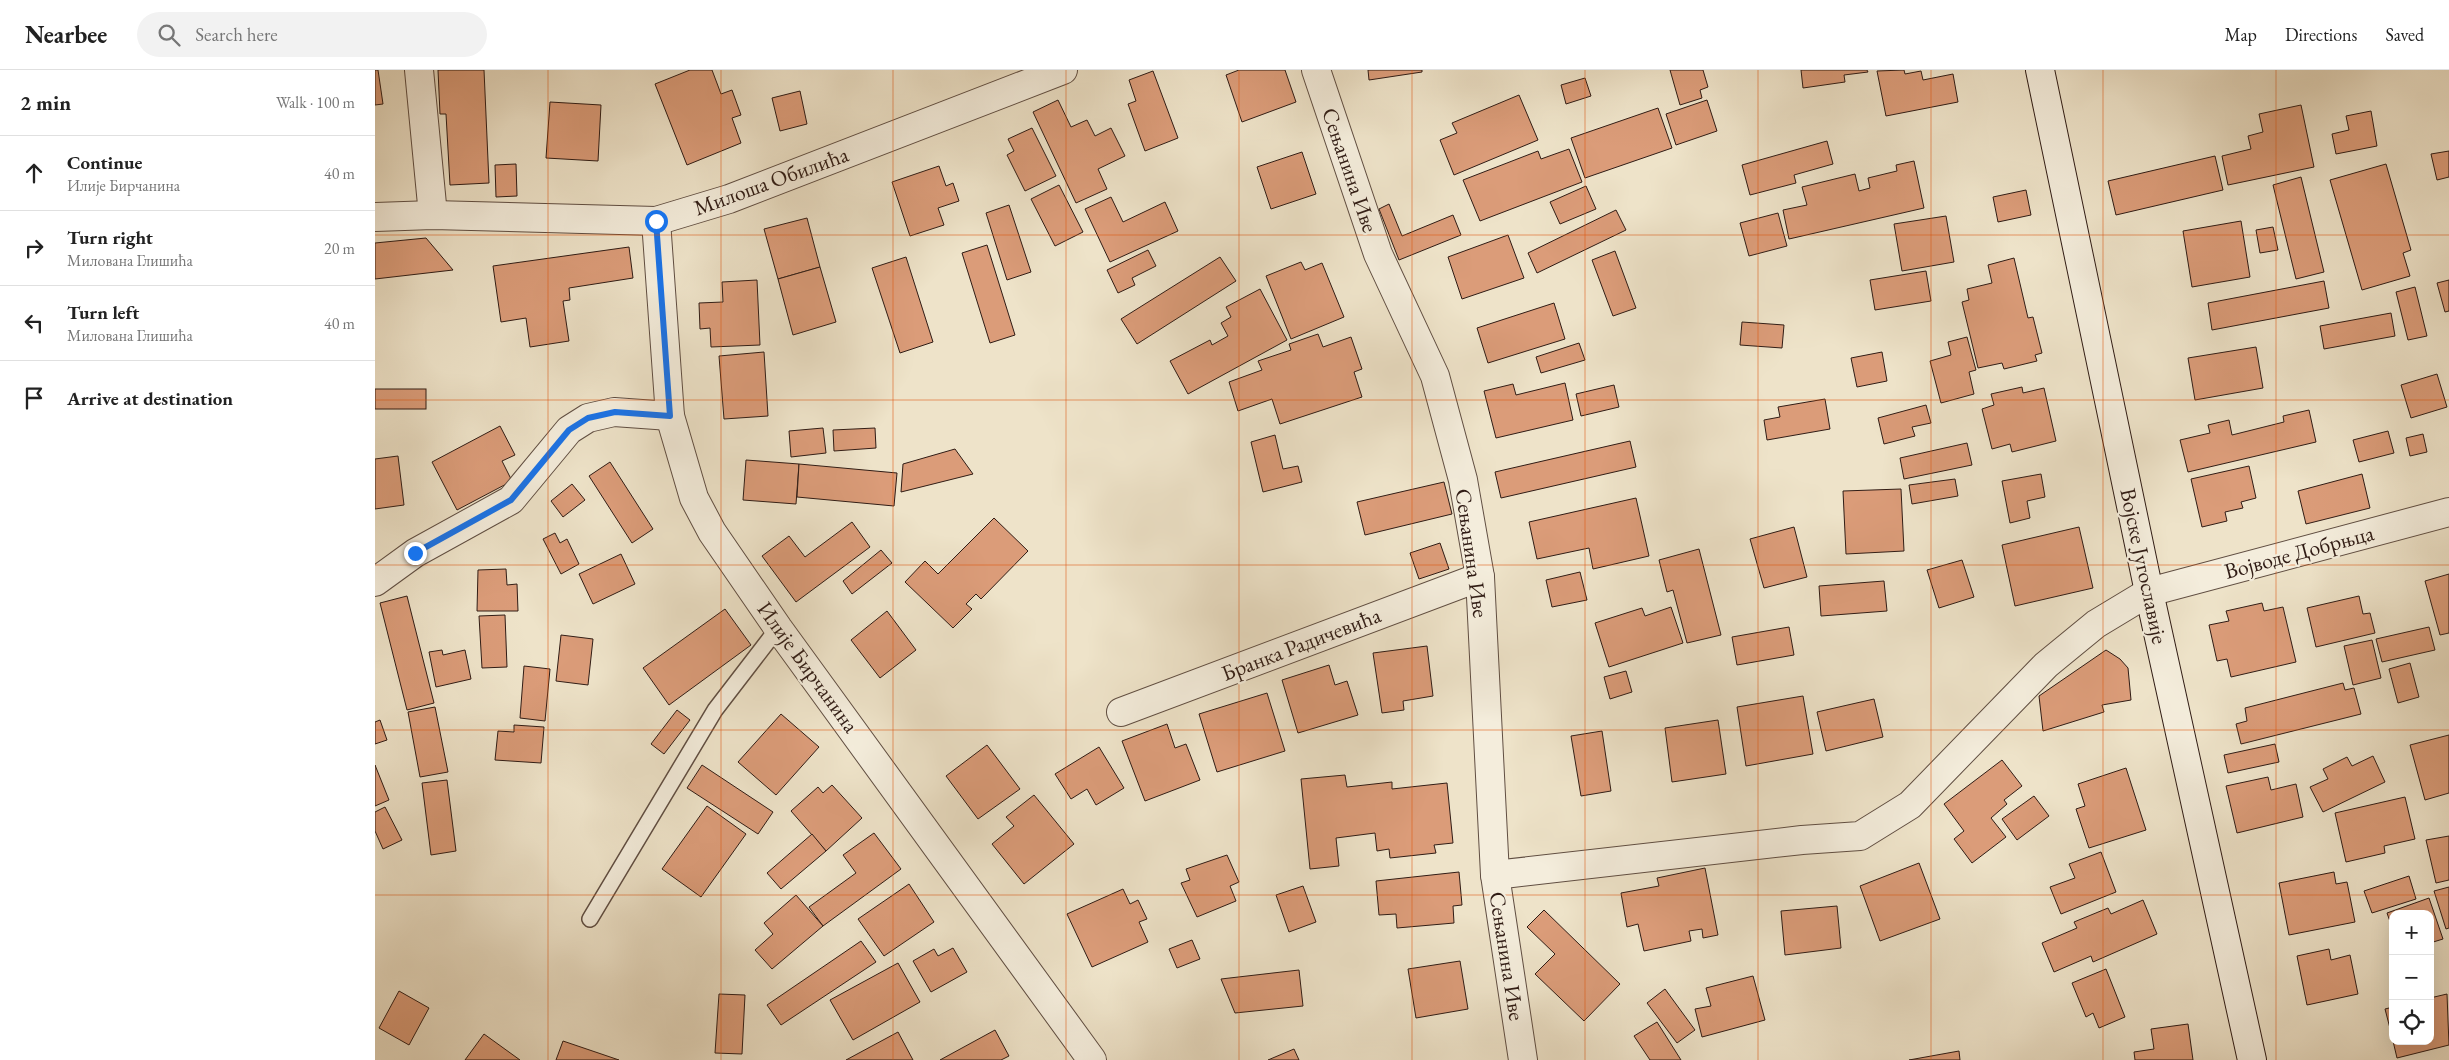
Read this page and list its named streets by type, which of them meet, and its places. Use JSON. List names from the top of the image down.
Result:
{
  "streets": {
    "street": [
      "Сењанина Иве",
      "Милоша Обилића",
      "Војводе Добрњца",
      "Војске Југославије",
      "Бранка Радичевића",
      "Илије Бирчанина"
    ]
  },
  "crossings": [
    ["Сењанина Иве", "Војводе Добрњца"],
    ["Сењанина Иве", "Бранка Радичевића"],
    ["Милоша Обилића", "Илије Бирчанина"],
    ["Војводе Добрњца", "Војске Југославије"]
  ],
  "page": {
    "header": "Nearbee",
    "search": "Search here",
    "nav": ["Map", "Directions", "Saved"],
    "heading": ["2 min", "Walk · 100 m"],
    "list": [
      ["Continue", "Илије Бирчанина", "40 m"],
      ["Turn right", "Милована Глишића", "20 m"],
      ["Turn left", "Милована Глишића", "40 m"],
      "Arrive at destination"
    ],
    "map_buttons": ["+", "−"]
  }
}
